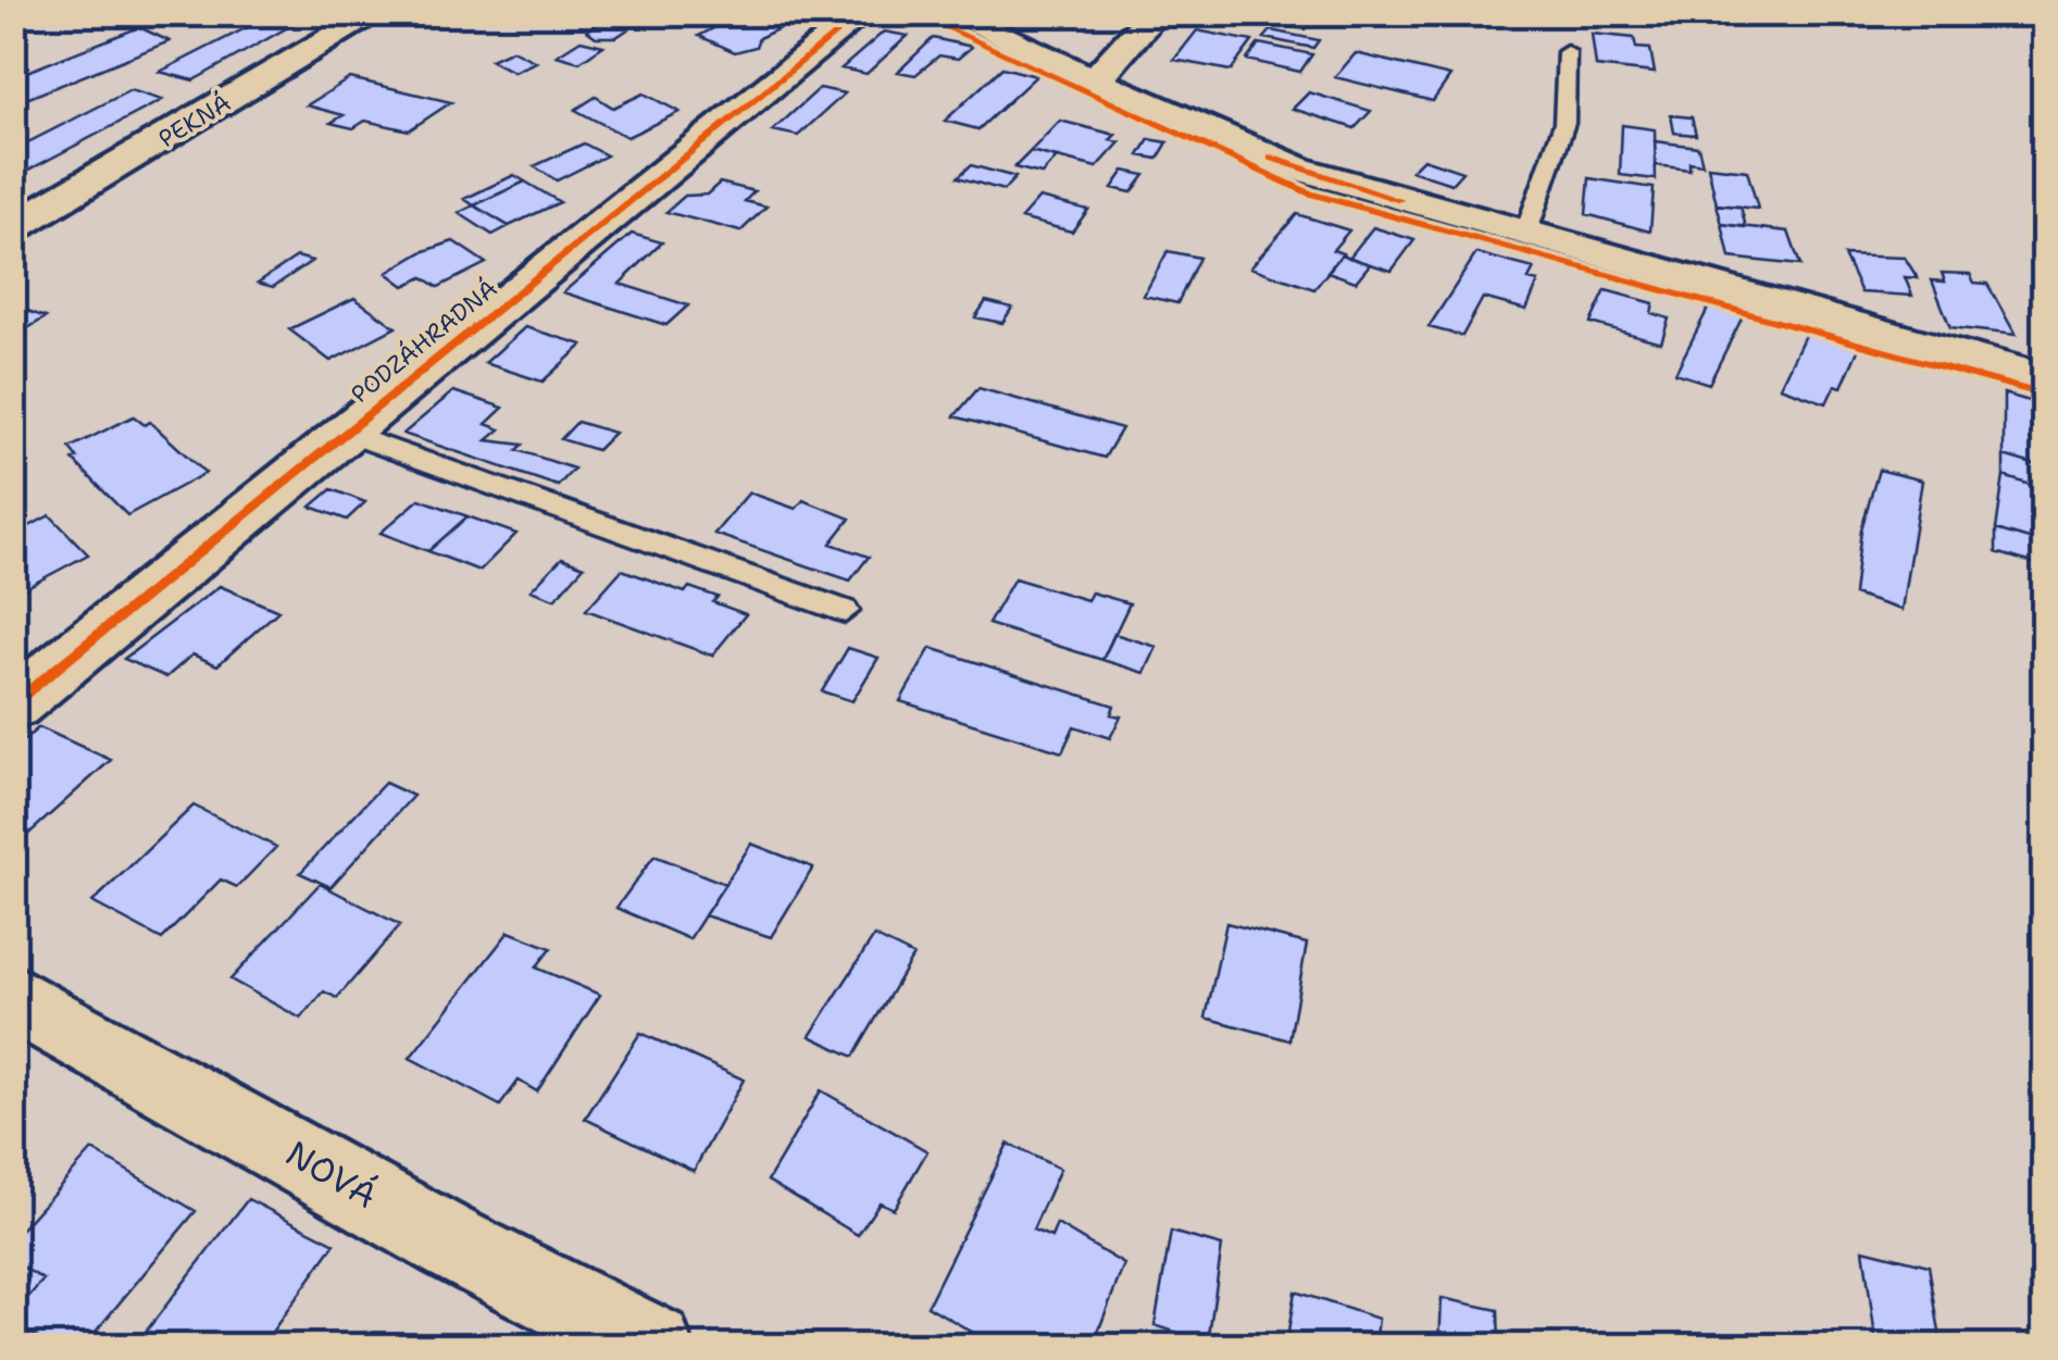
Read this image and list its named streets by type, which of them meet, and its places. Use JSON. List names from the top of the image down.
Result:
{
  "streets": {
    "street": ["PEKNÁ", "PODZÁHRADNÁ", "NOVÁ"]
  }
}
